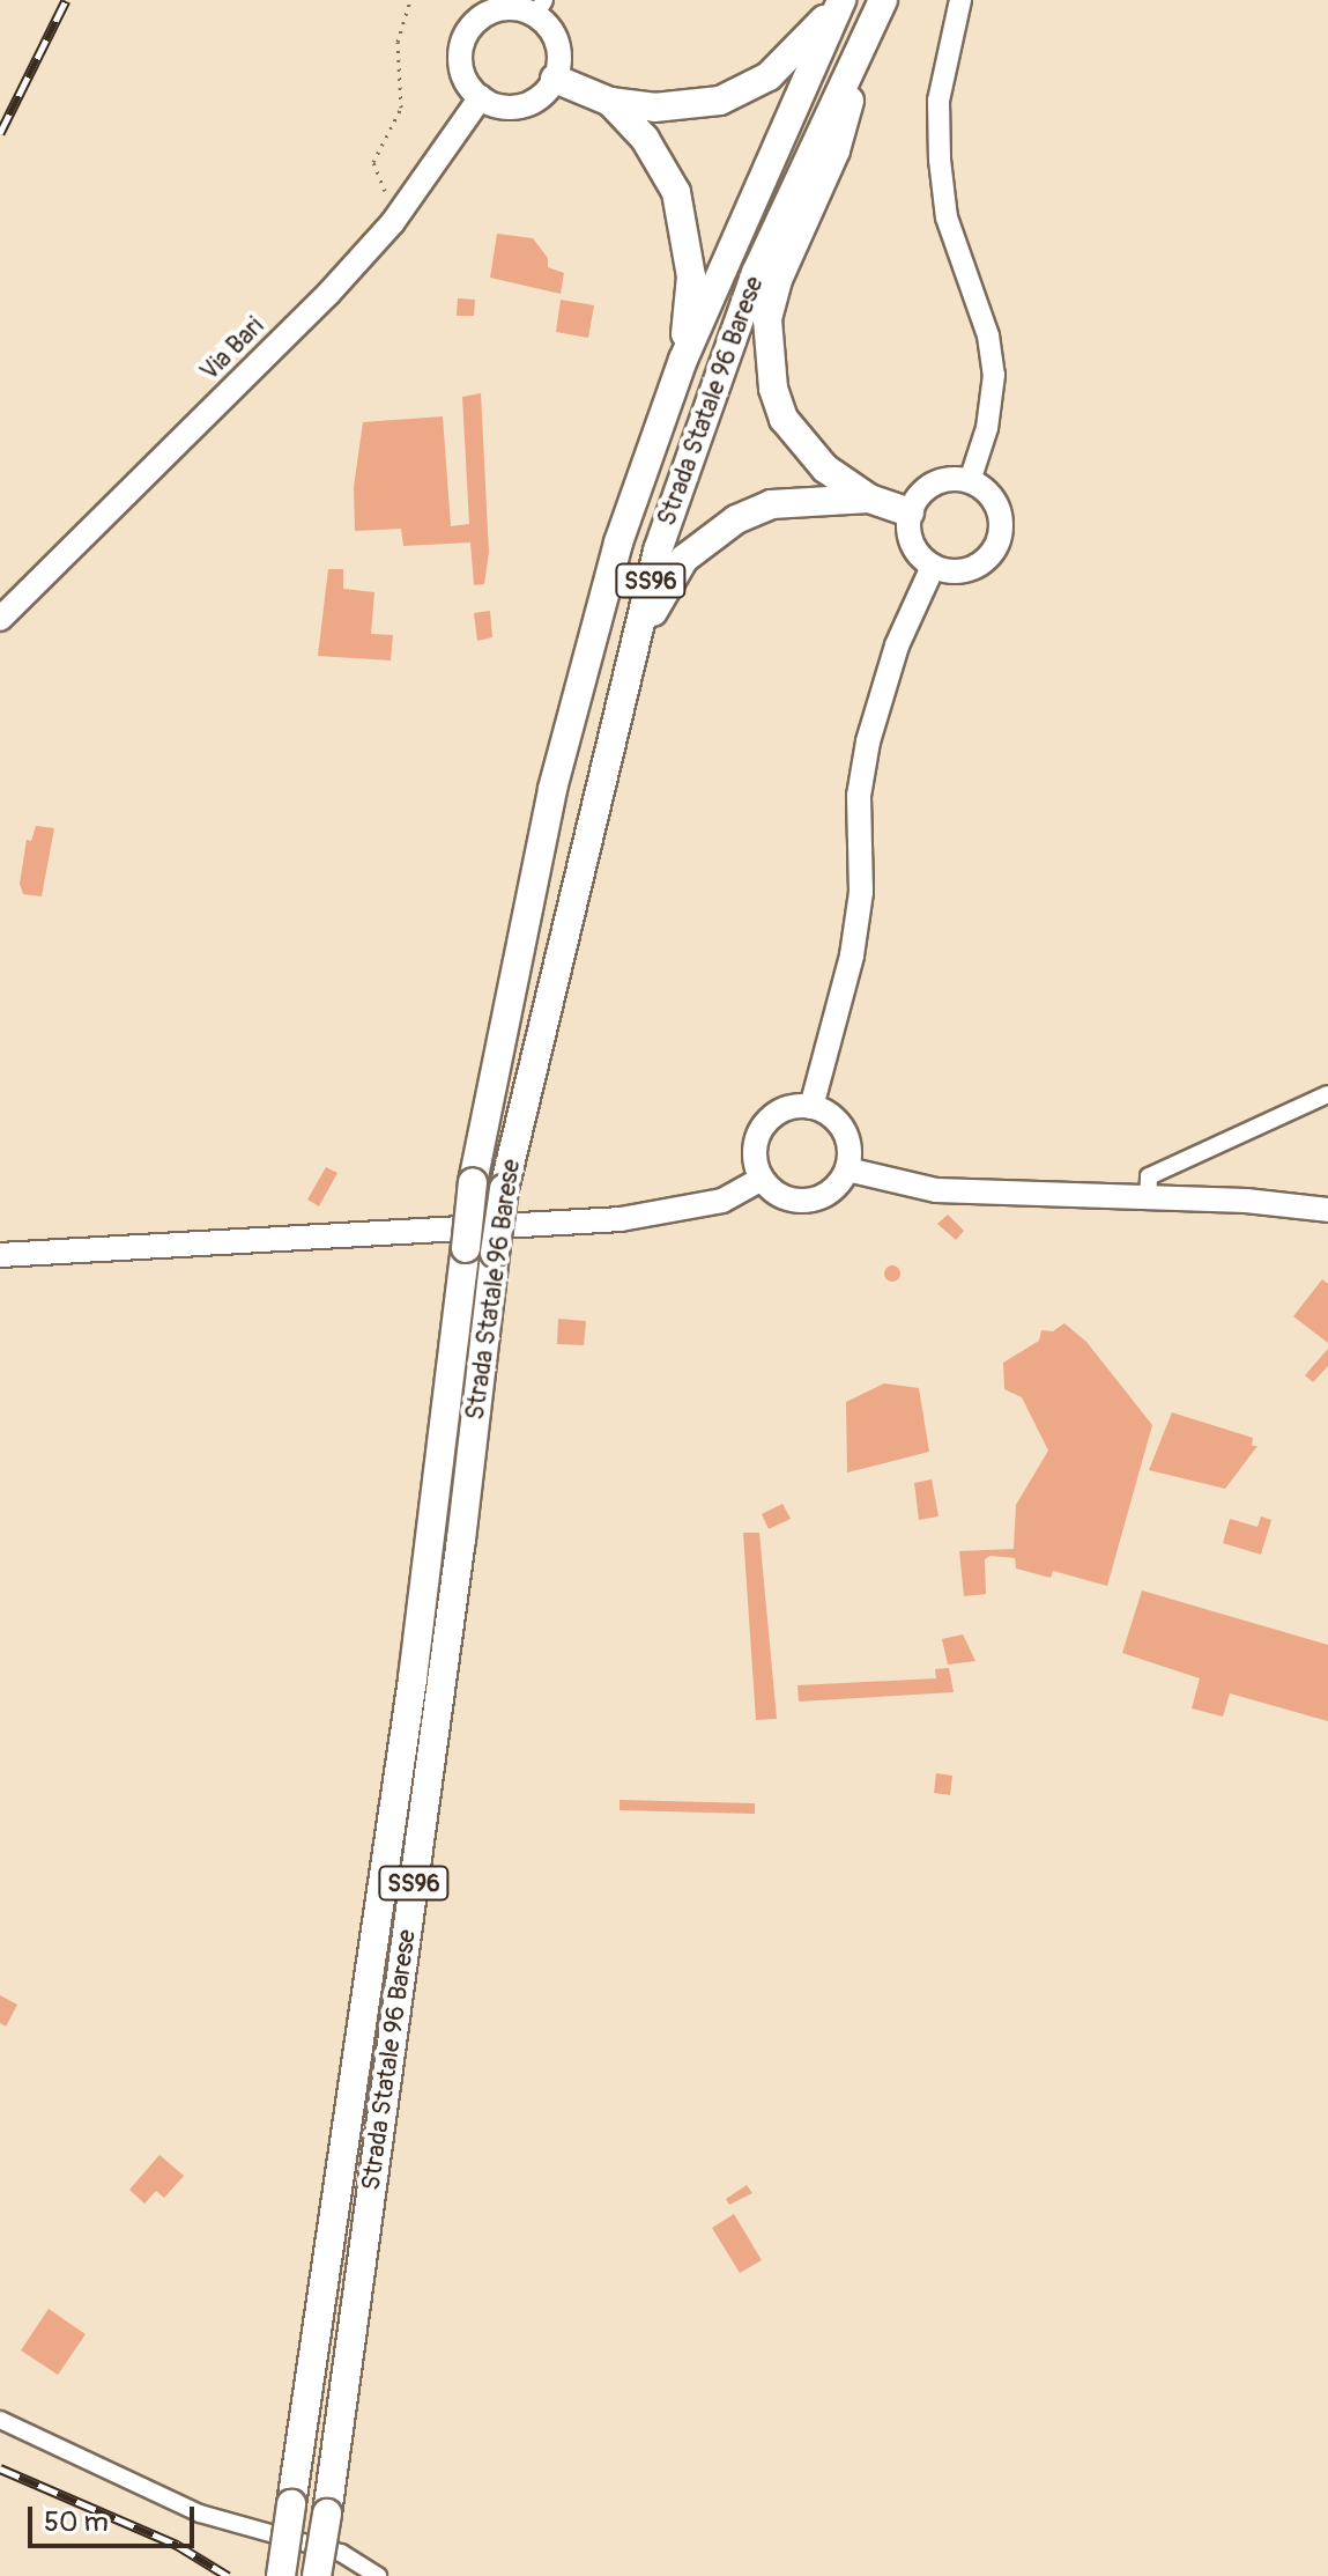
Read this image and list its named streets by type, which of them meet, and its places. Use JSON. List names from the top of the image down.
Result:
{
  "streets": {
    "highway": ["Strada Statale 96 Barese", "SS96"],
    "main road": ["Via Bari"]
  },
  "scale_bar": "50 m"
}
